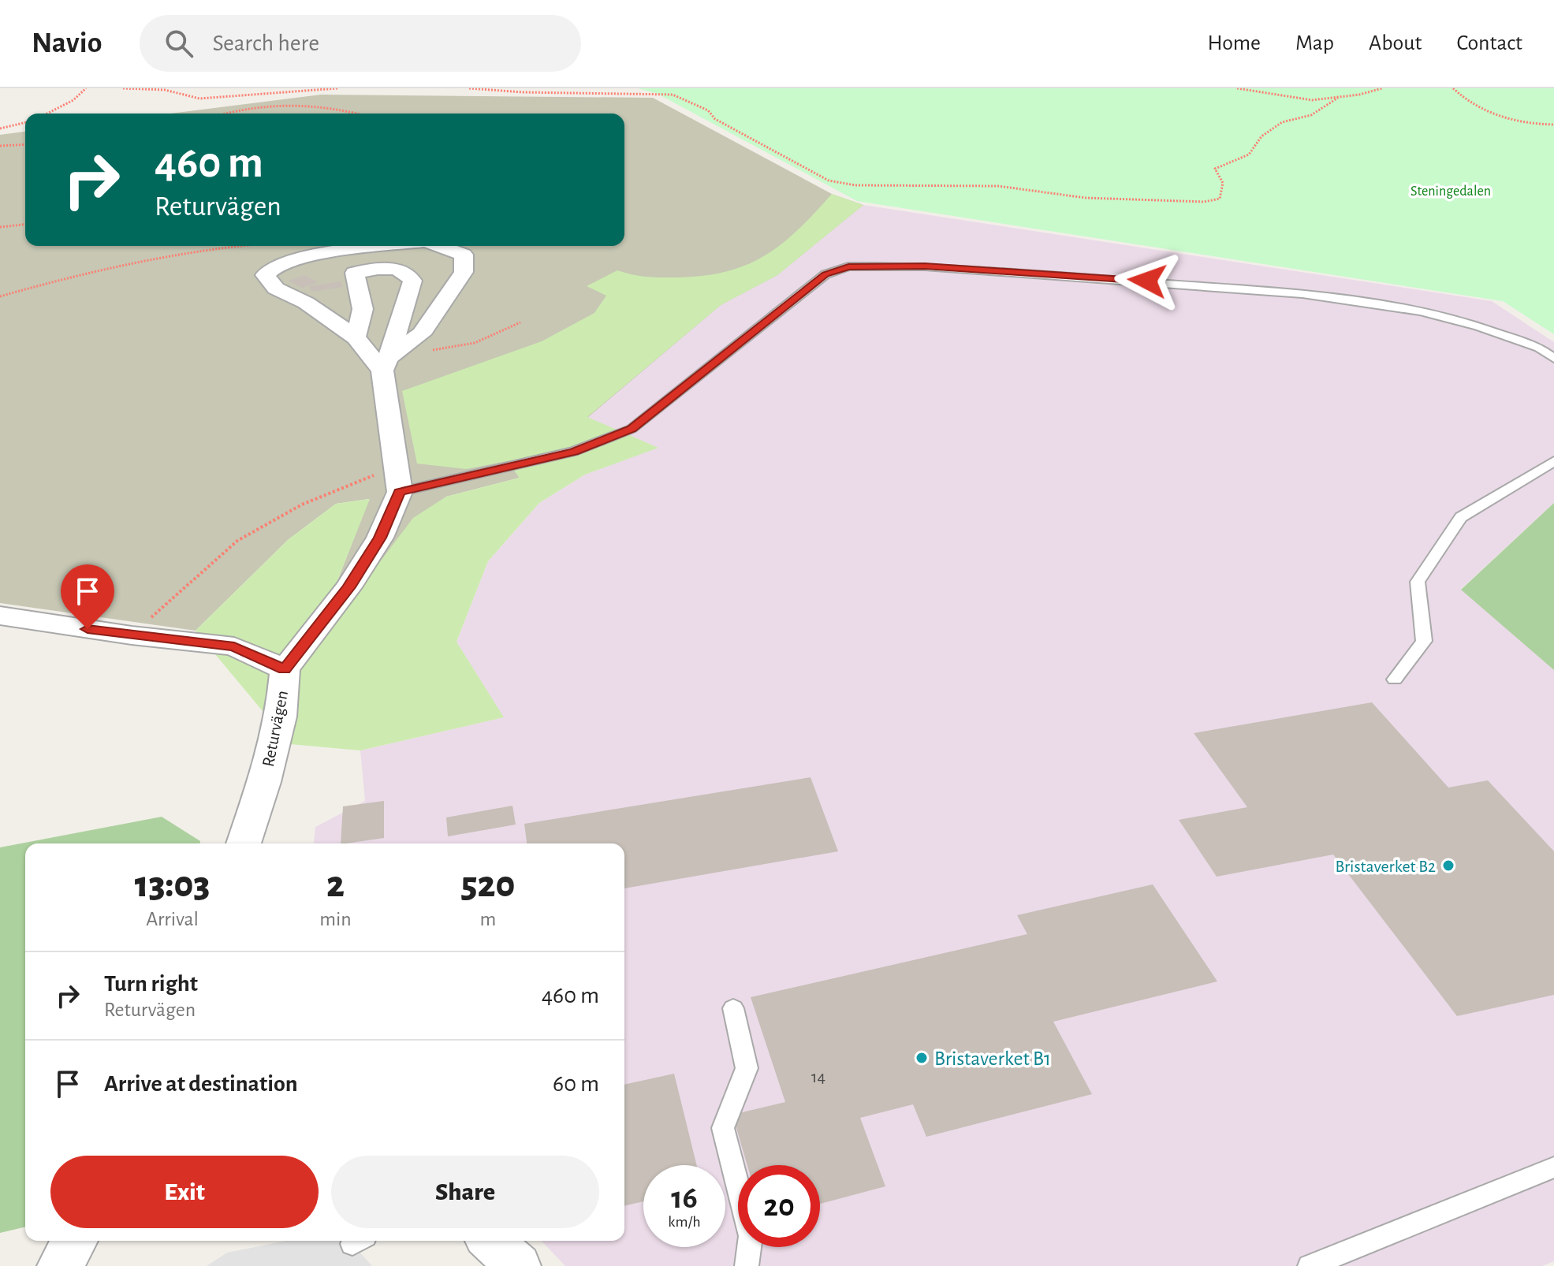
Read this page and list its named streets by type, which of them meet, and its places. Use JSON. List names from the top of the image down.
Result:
{
  "streets": {
    "street": ["Returvägen"]
  },
  "parks": ["Steningedalen"],
  "places": ["Bristaverket B2", "Bristaverket B1"],
  "house_numbers": ["14"],
  "page": {
    "header": "Navio",
    "search": "Search here",
    "nav": [
      "Home",
      "Map",
      "About",
      "Contact"
    ],
    "turn": ["460 m", "Returvägen"],
    "eta": [
      "13:03",
      "Arrival",
      "2",
      "min",
      "520",
      "m"
    ],
    "list": [
      {
        "name": "Turn right",
        "note": "Returvägen",
        "value": "460 m"
      },
      {
        "name": "Arrive at destination",
        "value": "60 m"
      }
    ],
    "buttons": ["Exit", "Share"],
    "speed": "16 km/h",
    "limit": "20"
  }
}
